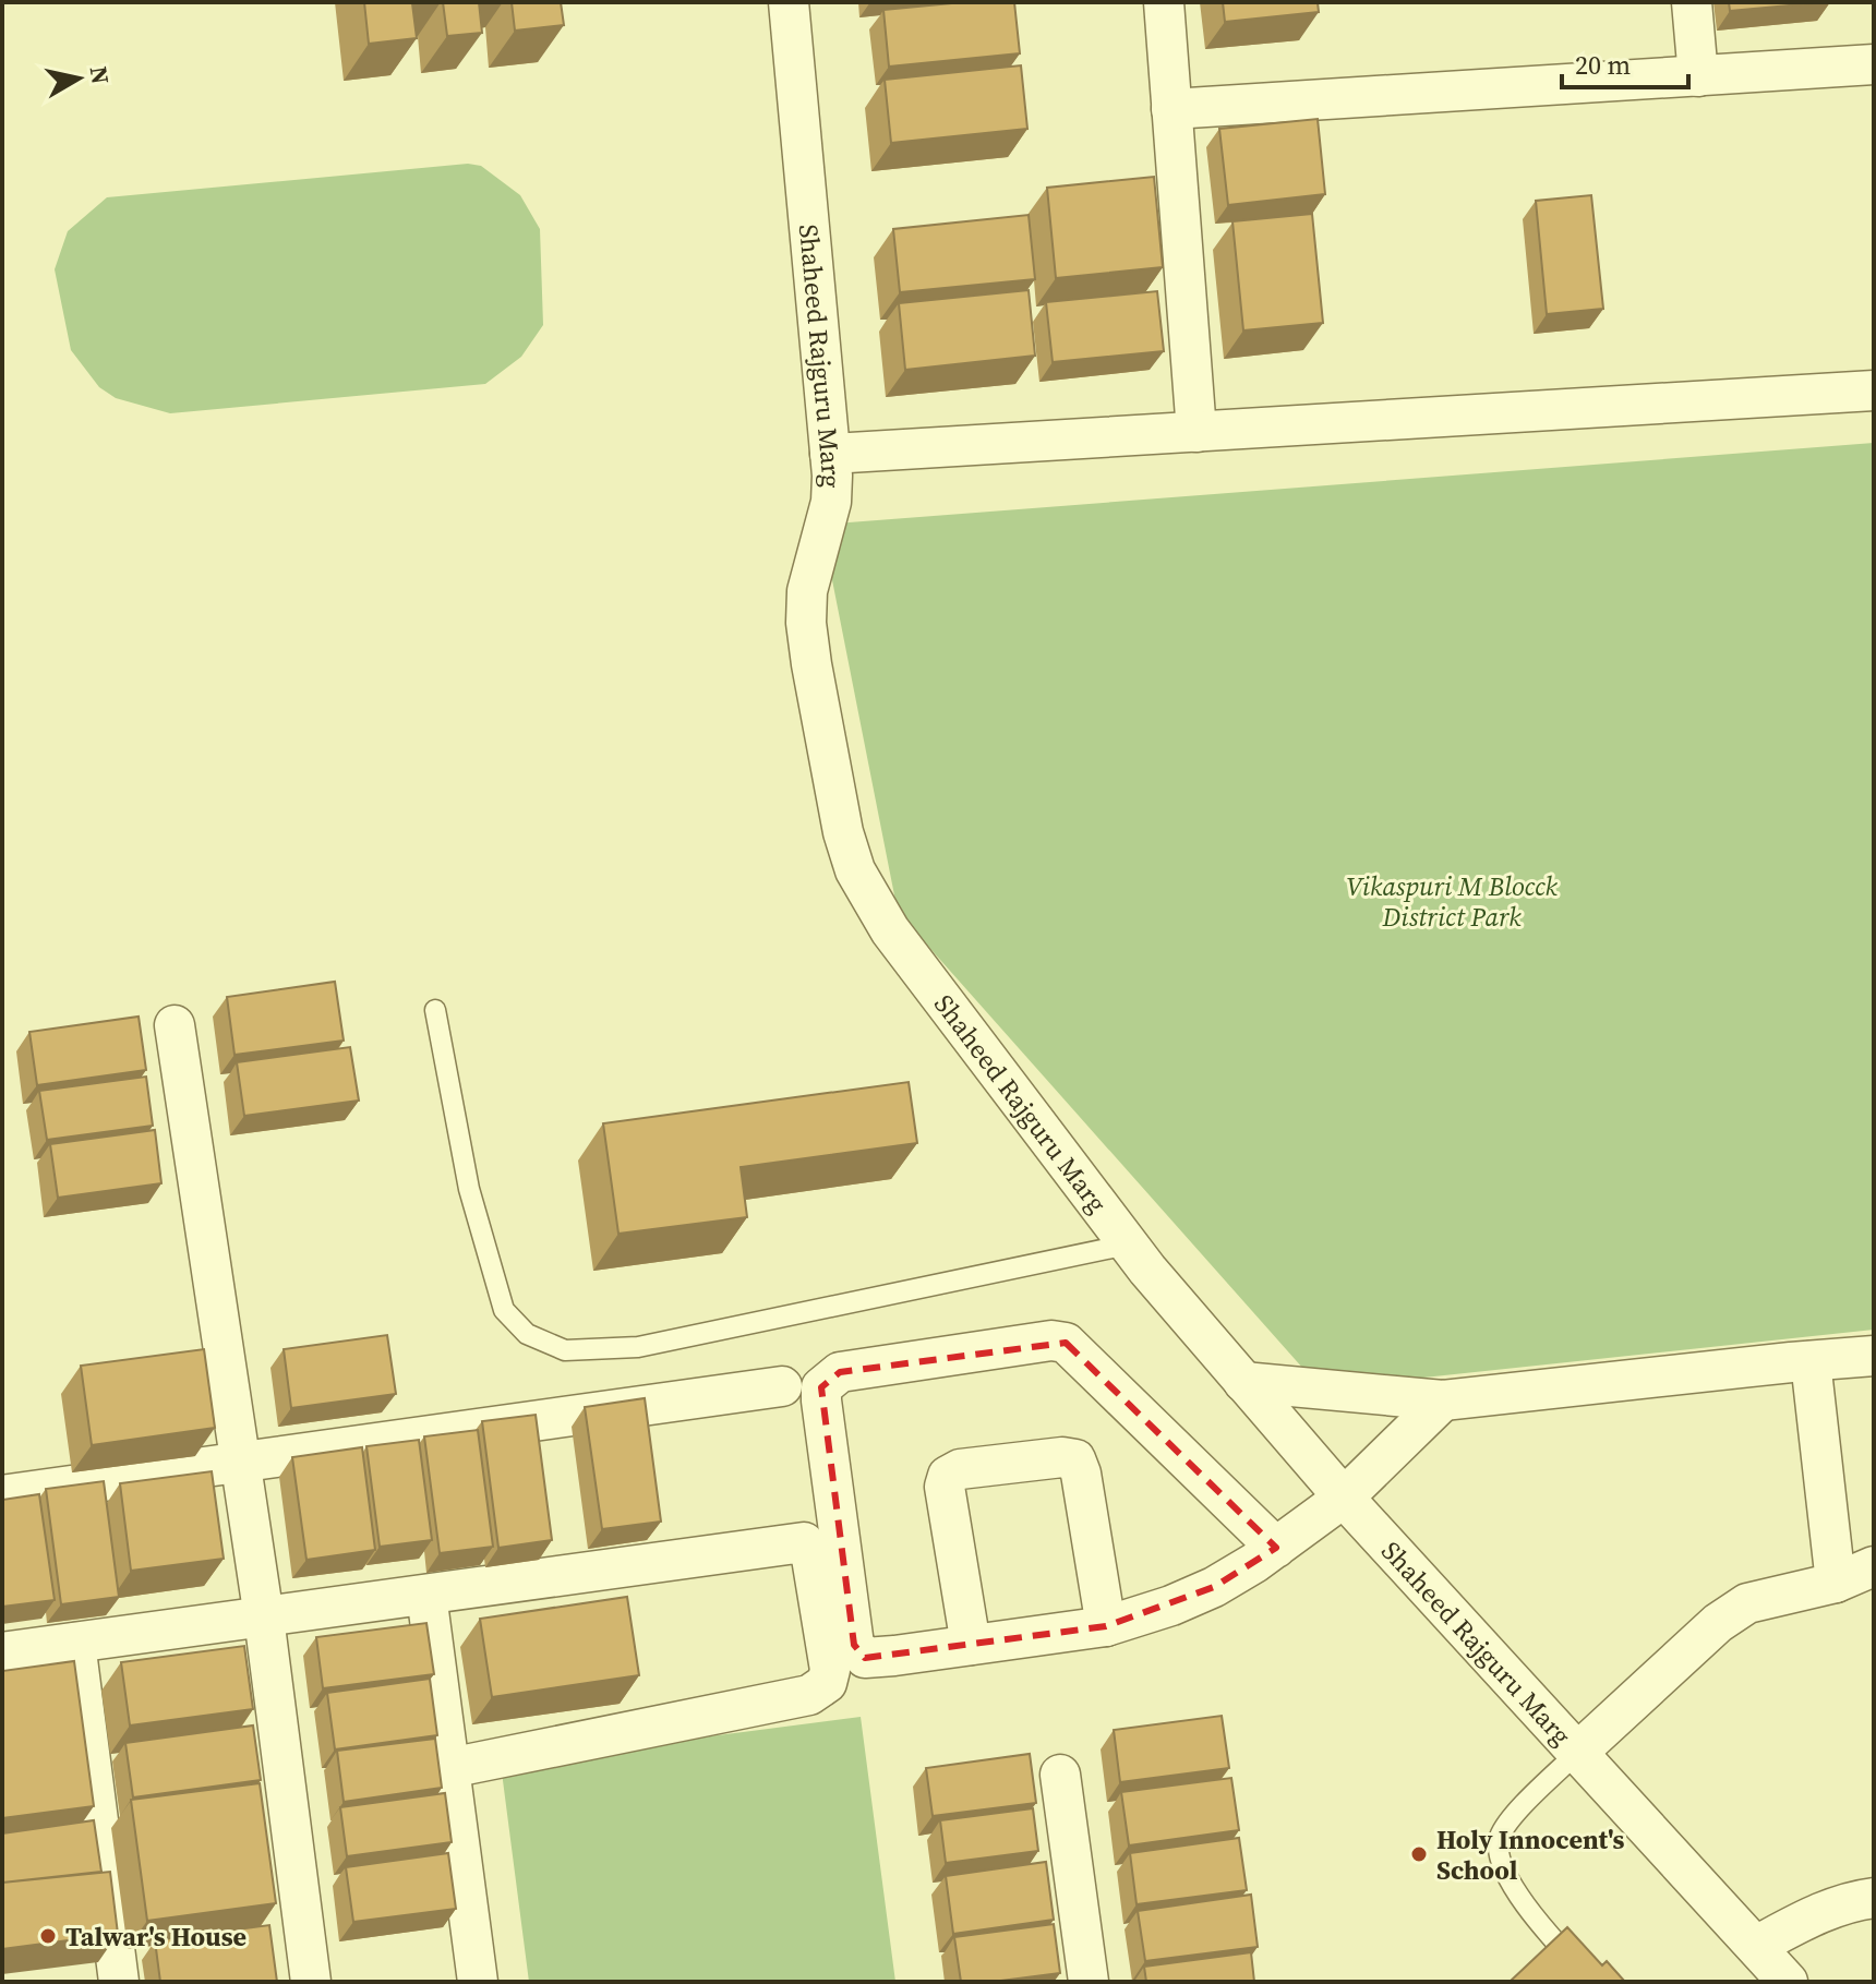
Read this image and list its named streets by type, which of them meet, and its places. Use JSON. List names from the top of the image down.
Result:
{
  "streets": {
    "street": ["Shaheed Rajguru Marg"]
  },
  "parks": ["Vikaspuri M Blocck District Park"],
  "places": ["Holy Innocent's School", "Talwar's House"],
  "scale_bar": "20 m",
  "north": "right"
}
